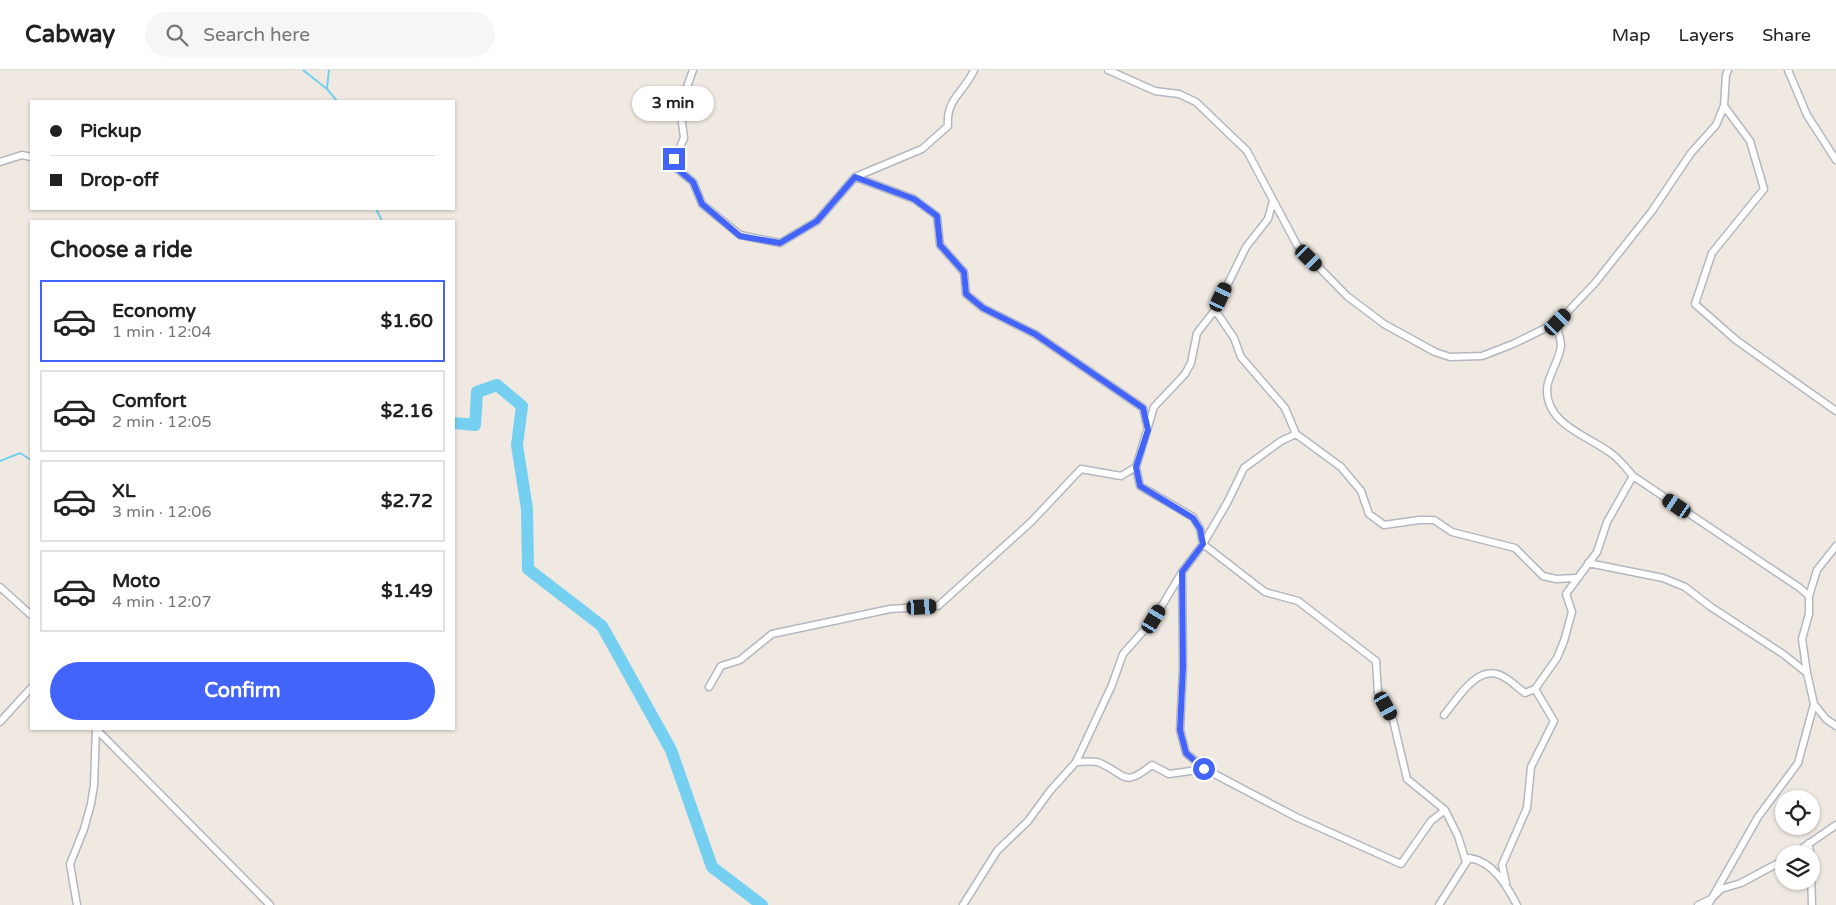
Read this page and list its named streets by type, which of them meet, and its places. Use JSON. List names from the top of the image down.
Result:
{
  "page": {
    "header": "Cabway",
    "search": "Search here",
    "nav": ["Map", "Layers", "Share"],
    "bubble": "3 min",
    "banner": ["Pickup", "Drop-off"],
    "heading": "Choose a ride",
    "list": [
      {
        "name": "Economy",
        "note": "1 min · 12:04",
        "value": "$1.60"
      },
      {
        "name": "Comfort",
        "note": "2 min · 12:05",
        "value": "$2.16"
      },
      {
        "name": "XL",
        "note": "3 min · 12:06",
        "value": "$2.72"
      },
      {
        "name": "Moto",
        "note": "4 min · 12:07",
        "value": "$1.49"
      }
    ],
    "buttons": "Confirm"
  }
}
